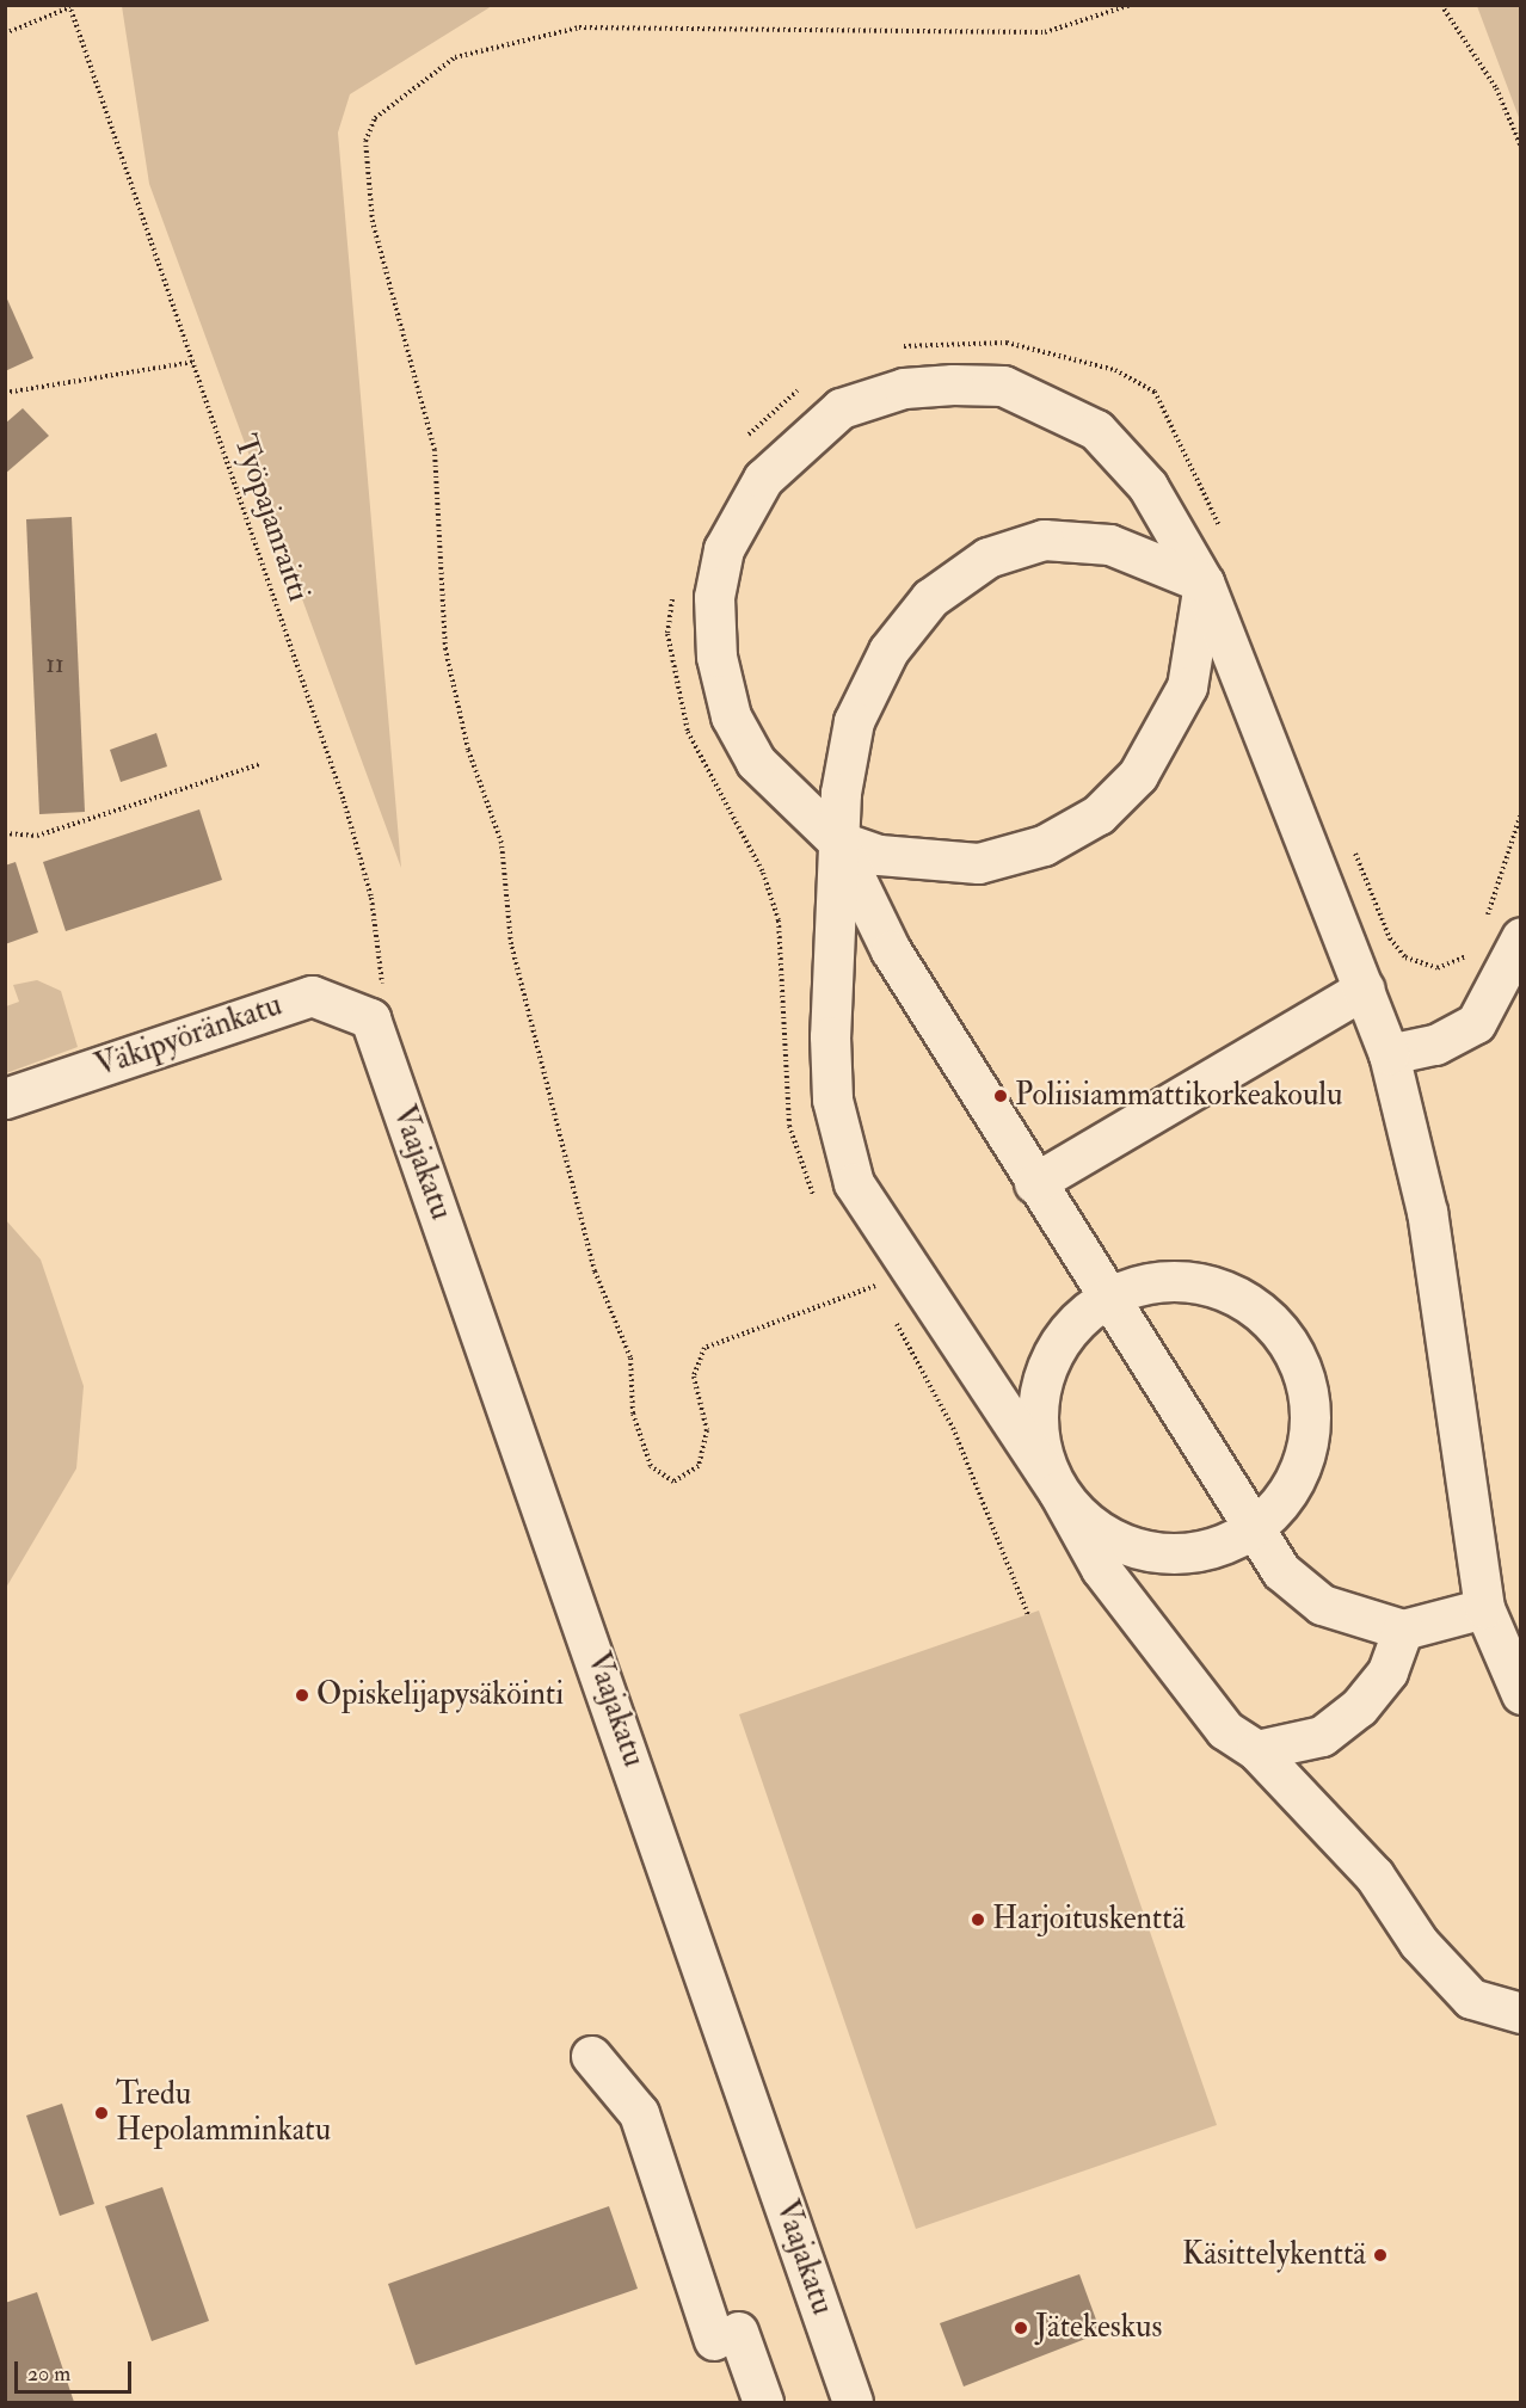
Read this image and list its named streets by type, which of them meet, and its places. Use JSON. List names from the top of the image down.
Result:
{
  "streets": {
    "street": ["Väkipyöränkatu", "Vaajakatu"],
    "path": ["Työpajanraitti"]
  },
  "crossings": [
    ["Työpajanraitti", "Väkipyöränkatu"],
    ["Työpajanraitti", "Vaajakatu"],
    ["Väkipyöränkatu", "Vaajakatu"]
  ],
  "places": [
    "Poliisiammattikorkeakoulu",
    "Opiskelijapysäköinti",
    "Harjoituskenttä",
    "Tredu Hepolamminkatu",
    "Käsittelykenttä",
    "Jätekeskus"
  ],
  "house_numbers": ["11"],
  "scale_bar": "20 m"
}
